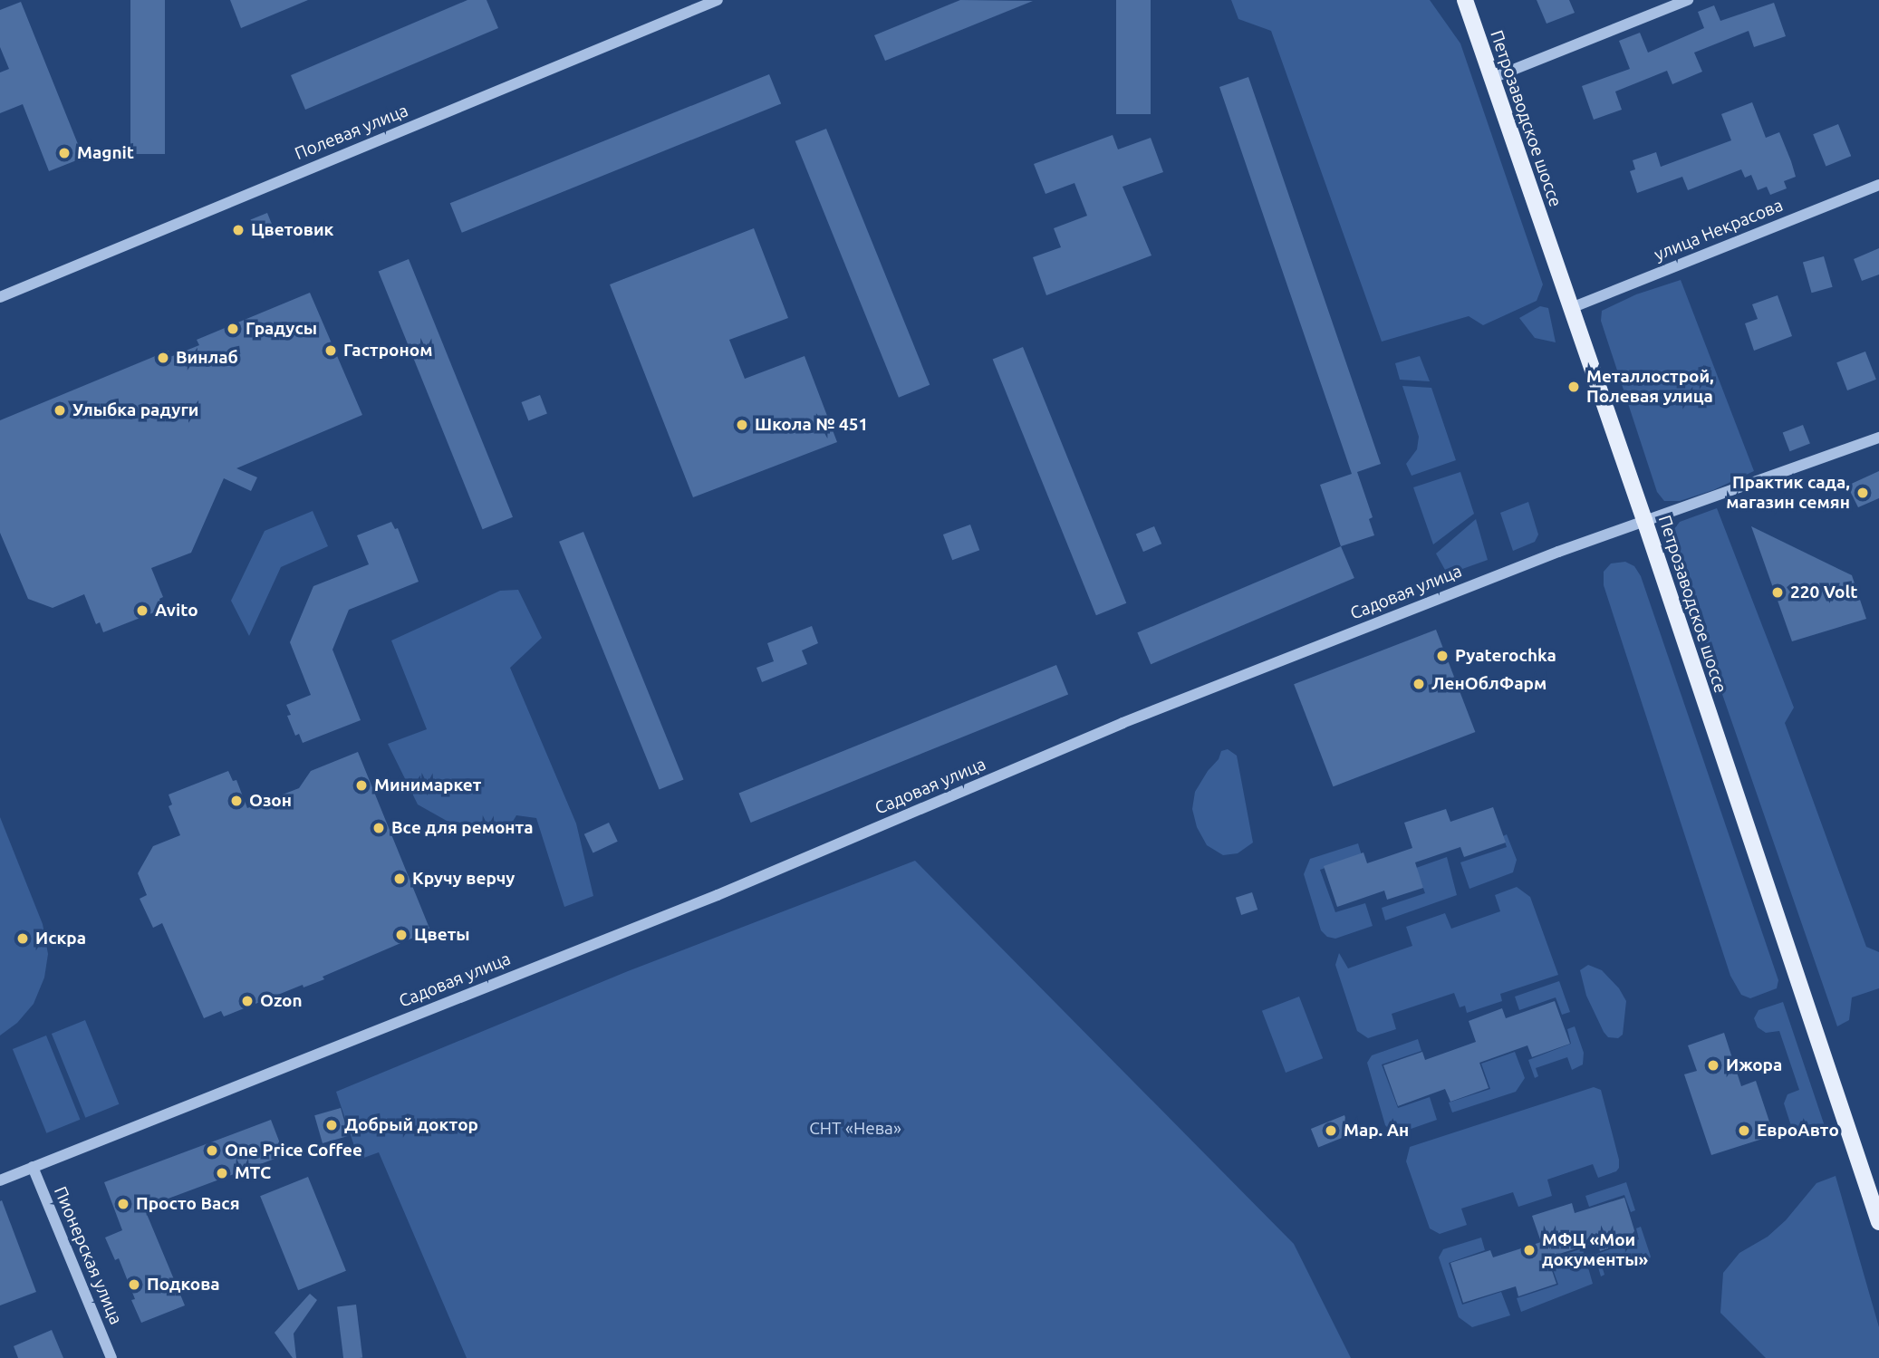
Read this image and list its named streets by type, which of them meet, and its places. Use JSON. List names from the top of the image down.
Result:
{
  "streets": {
    "main road": ["Петрозаводское шоссе"],
    "street": [
      "Полевая улица",
      "улица Некрасова",
      "Садовая улица",
      "Пионерская улица"
    ]
  },
  "crossings": [
    ["Петрозаводское шоссе", "улица Некрасова"],
    ["Петрозаводское шоссе", "Садовая улица"],
    ["Садовая улица", "Пионерская улица"]
  ],
  "parks": ["СНТ «Нева»"],
  "places": [
    "Magnit",
    "Цветовик",
    "Градусы",
    "Гастроном",
    "Винлаб",
    "Металлострой, Полевая улица",
    "Улыбка радуги",
    "Школа № 451",
    "Практик сада, магазин семян",
    "220 Volt",
    "Avito",
    "Pyaterochka",
    "ЛенОблФарм",
    "Минимаркет",
    "Озон",
    "Все для ремонта",
    "Кручу верчу",
    "Цветы",
    "Искра",
    "Ozon",
    "Ижора",
    "Добрый доктор",
    "Мар. Ан",
    "ЕвроАвто",
    "One Price Coffee",
    "МТС",
    "Просто Вася",
    "МФЦ «Мои документы»",
    "Подкова"
  ]
}
